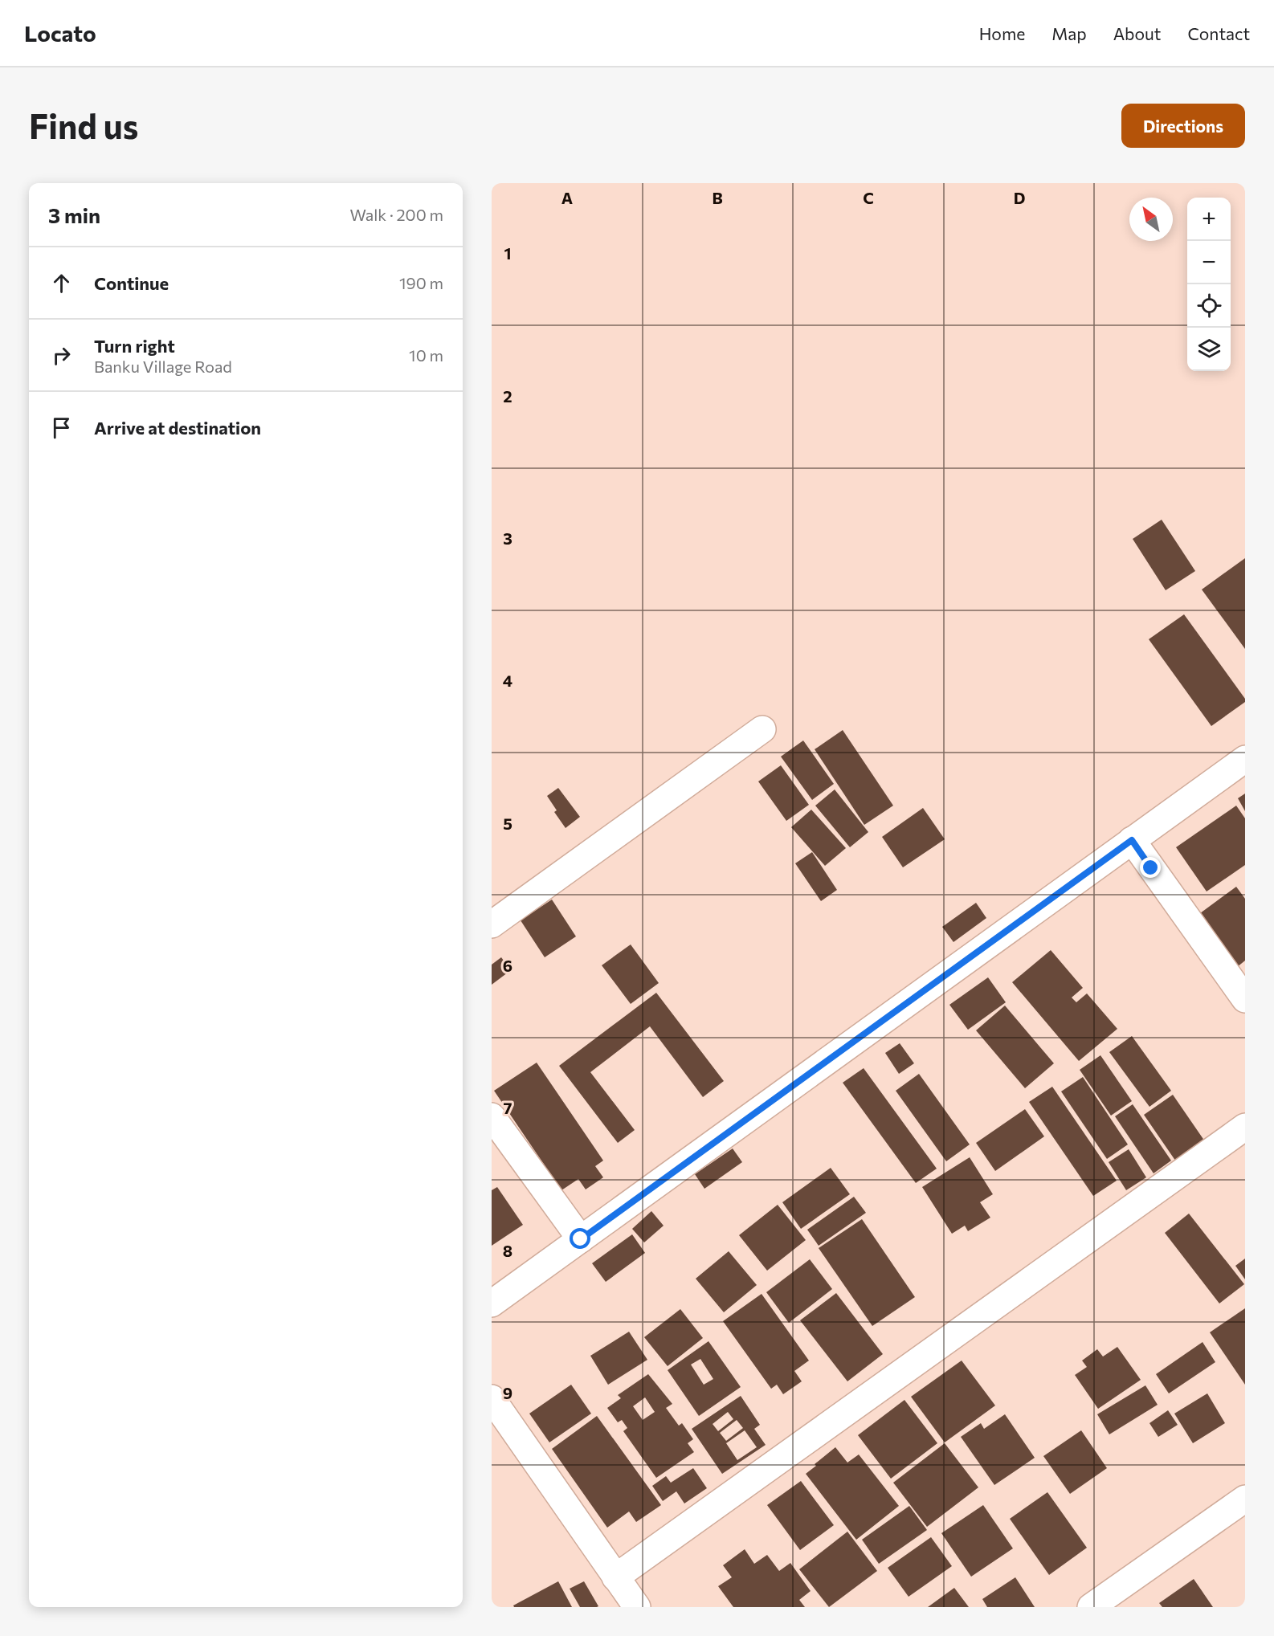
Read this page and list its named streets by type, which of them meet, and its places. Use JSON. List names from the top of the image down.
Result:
{
  "north": "top left",
  "page": {
    "header": "Locato",
    "nav": [
      "Home",
      "Map",
      "About",
      "Contact"
    ],
    "buttons": "Directions",
    "title": "Find us",
    "heading": ["3 min", "Walk · 200 m"],
    "map_buttons": ["+", "−"],
    "list": [
      ["Continue", "190 m"],
      ["Turn right", "Banku Village Road", "10 m"],
      "Arrive at destination"
    ]
  },
  "grid": {
    "columns": [
      "A",
      "B",
      "C",
      "D"
    ],
    "rows": [
      "1",
      "2",
      "3",
      "4",
      "5",
      "6",
      "7",
      "8",
      "9"
    ]
  }
}
